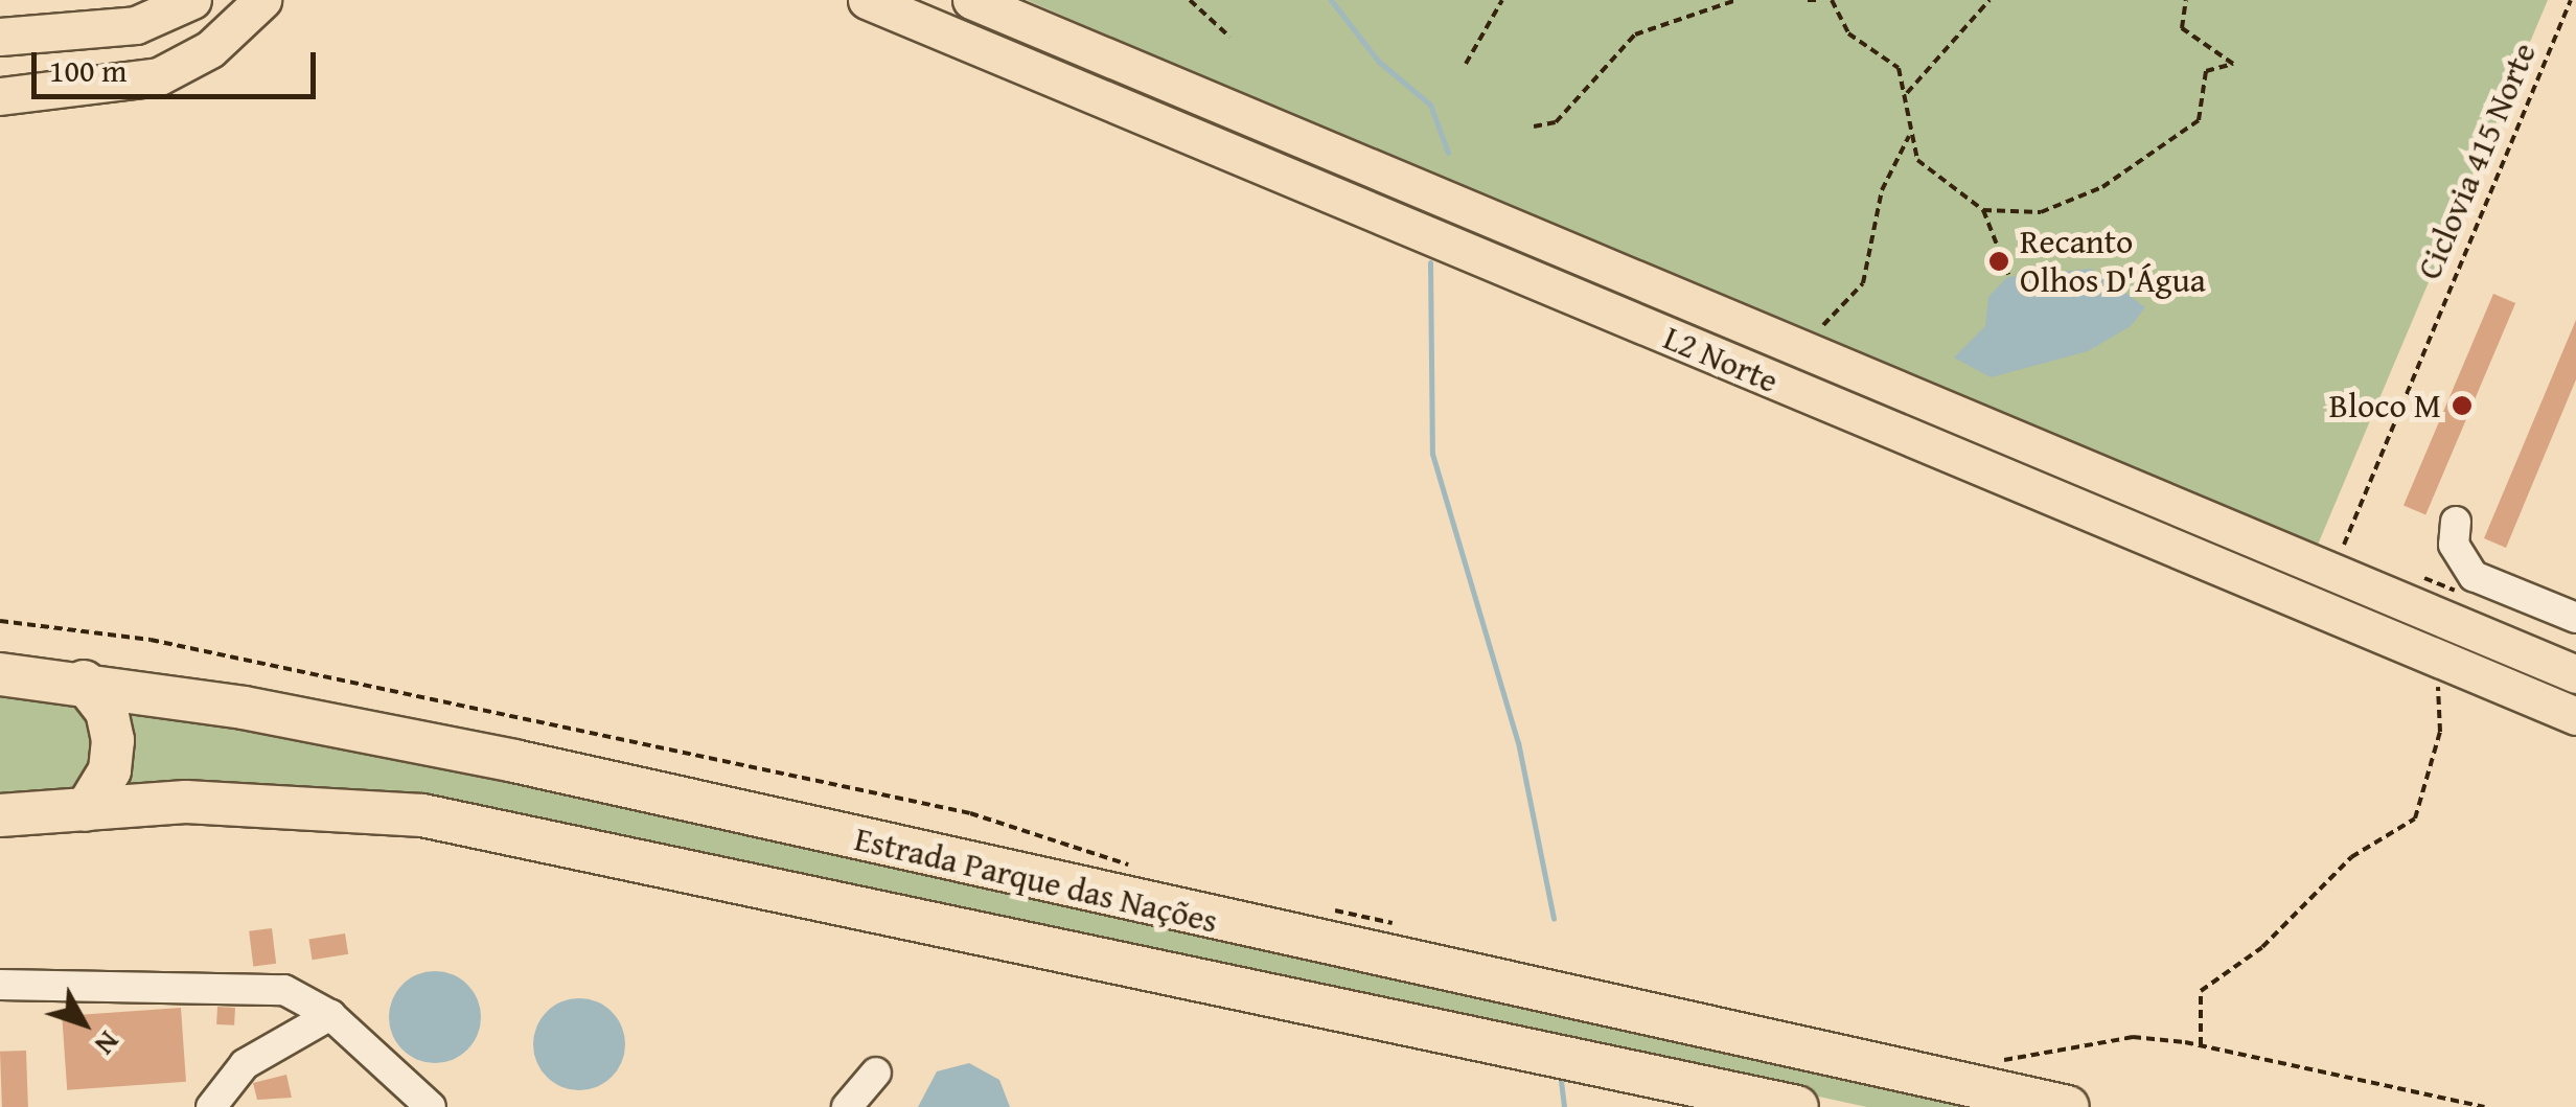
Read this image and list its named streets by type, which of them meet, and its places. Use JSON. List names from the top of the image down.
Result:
{
  "streets": {
    "highway": ["Estrada Parque das Nações"],
    "main road": ["L2 Norte"],
    "path": ["Ciclovia 415 Norte"]
  },
  "places": ["Recanto Olhos D'Água", "Bloco M"],
  "scale_bar": "100 m",
  "north": "bottom right"
}
